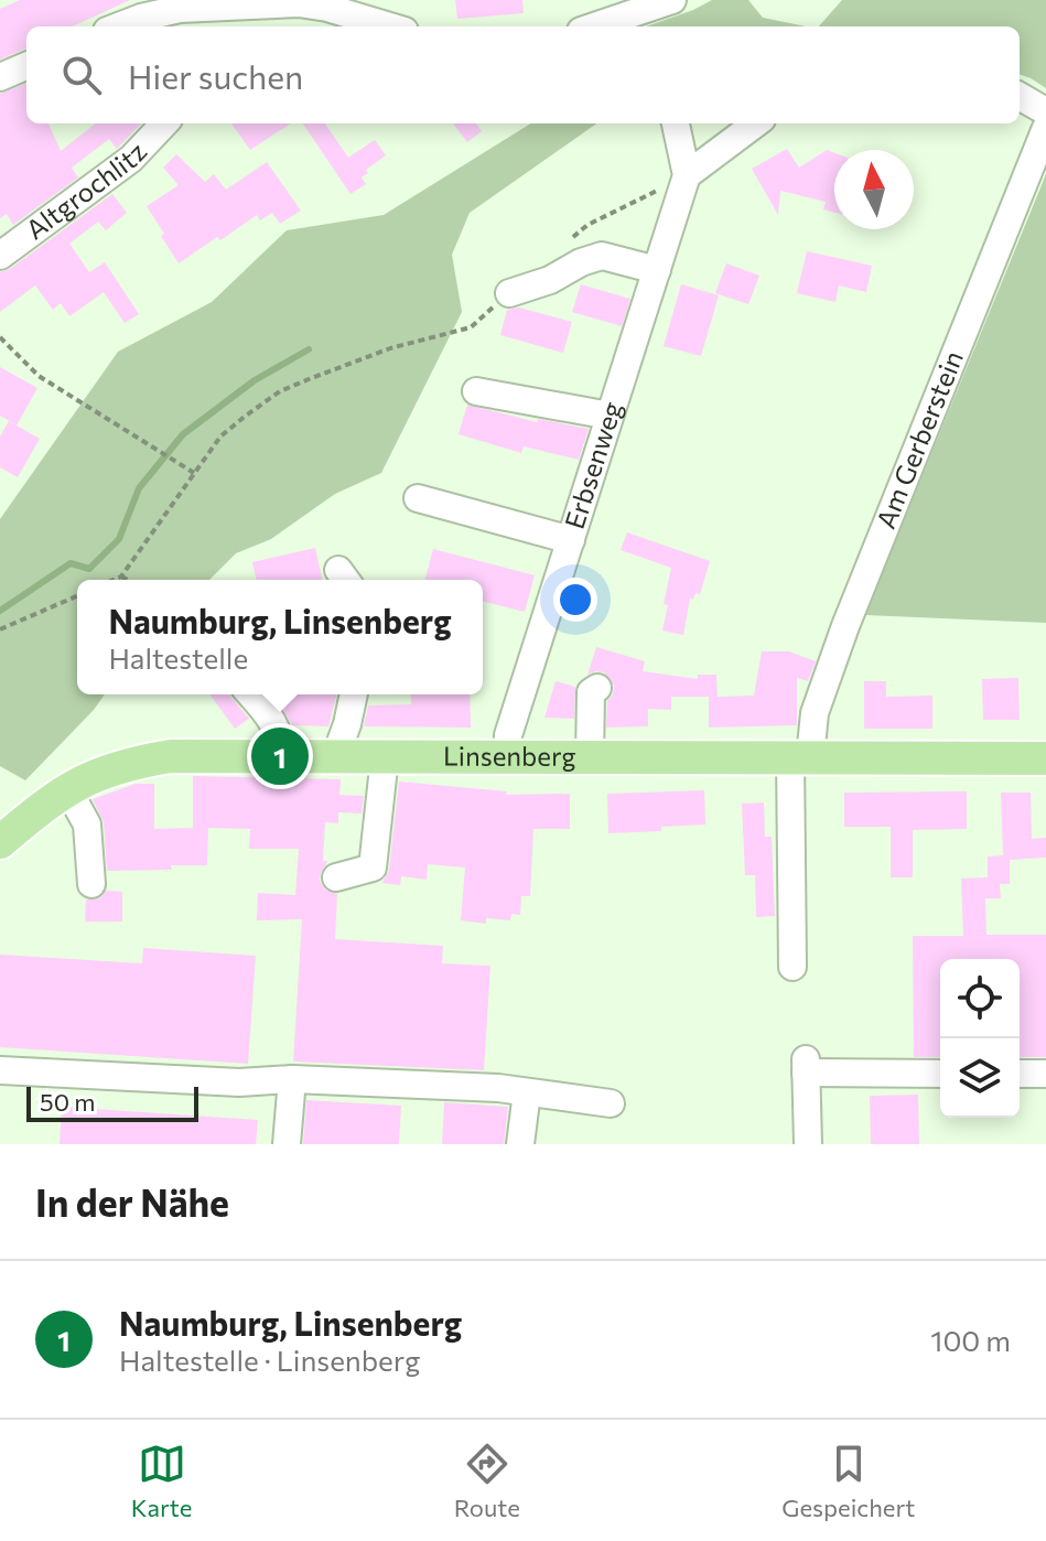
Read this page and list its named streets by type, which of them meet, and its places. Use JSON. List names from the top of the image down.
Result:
{
  "streets": {
    "main road": ["Linsenberg"],
    "street": ["Altgrochlitz", "Am Gerberstein", "Erbsenweg"]
  },
  "crossings": [
    ["Am Gerberstein", "Linsenberg"],
    ["Erbsenweg", "Linsenberg"]
  ],
  "scale_bar": "50 m",
  "north": "top",
  "page": {
    "search": "Hier suchen",
    "popup": ["Naumburg, Linsenberg", "Haltestelle"],
    "pins": "1",
    "scale": "50 m",
    "heading": "In der Nähe",
    "list": [
      {
        "mark": "1",
        "name": "Naumburg, Linsenberg",
        "note": "Haltestelle · Linsenberg",
        "value": "100 m"
      }
    ],
    "nav": ["Karte", "Route", "Gespeichert"]
  }
}
